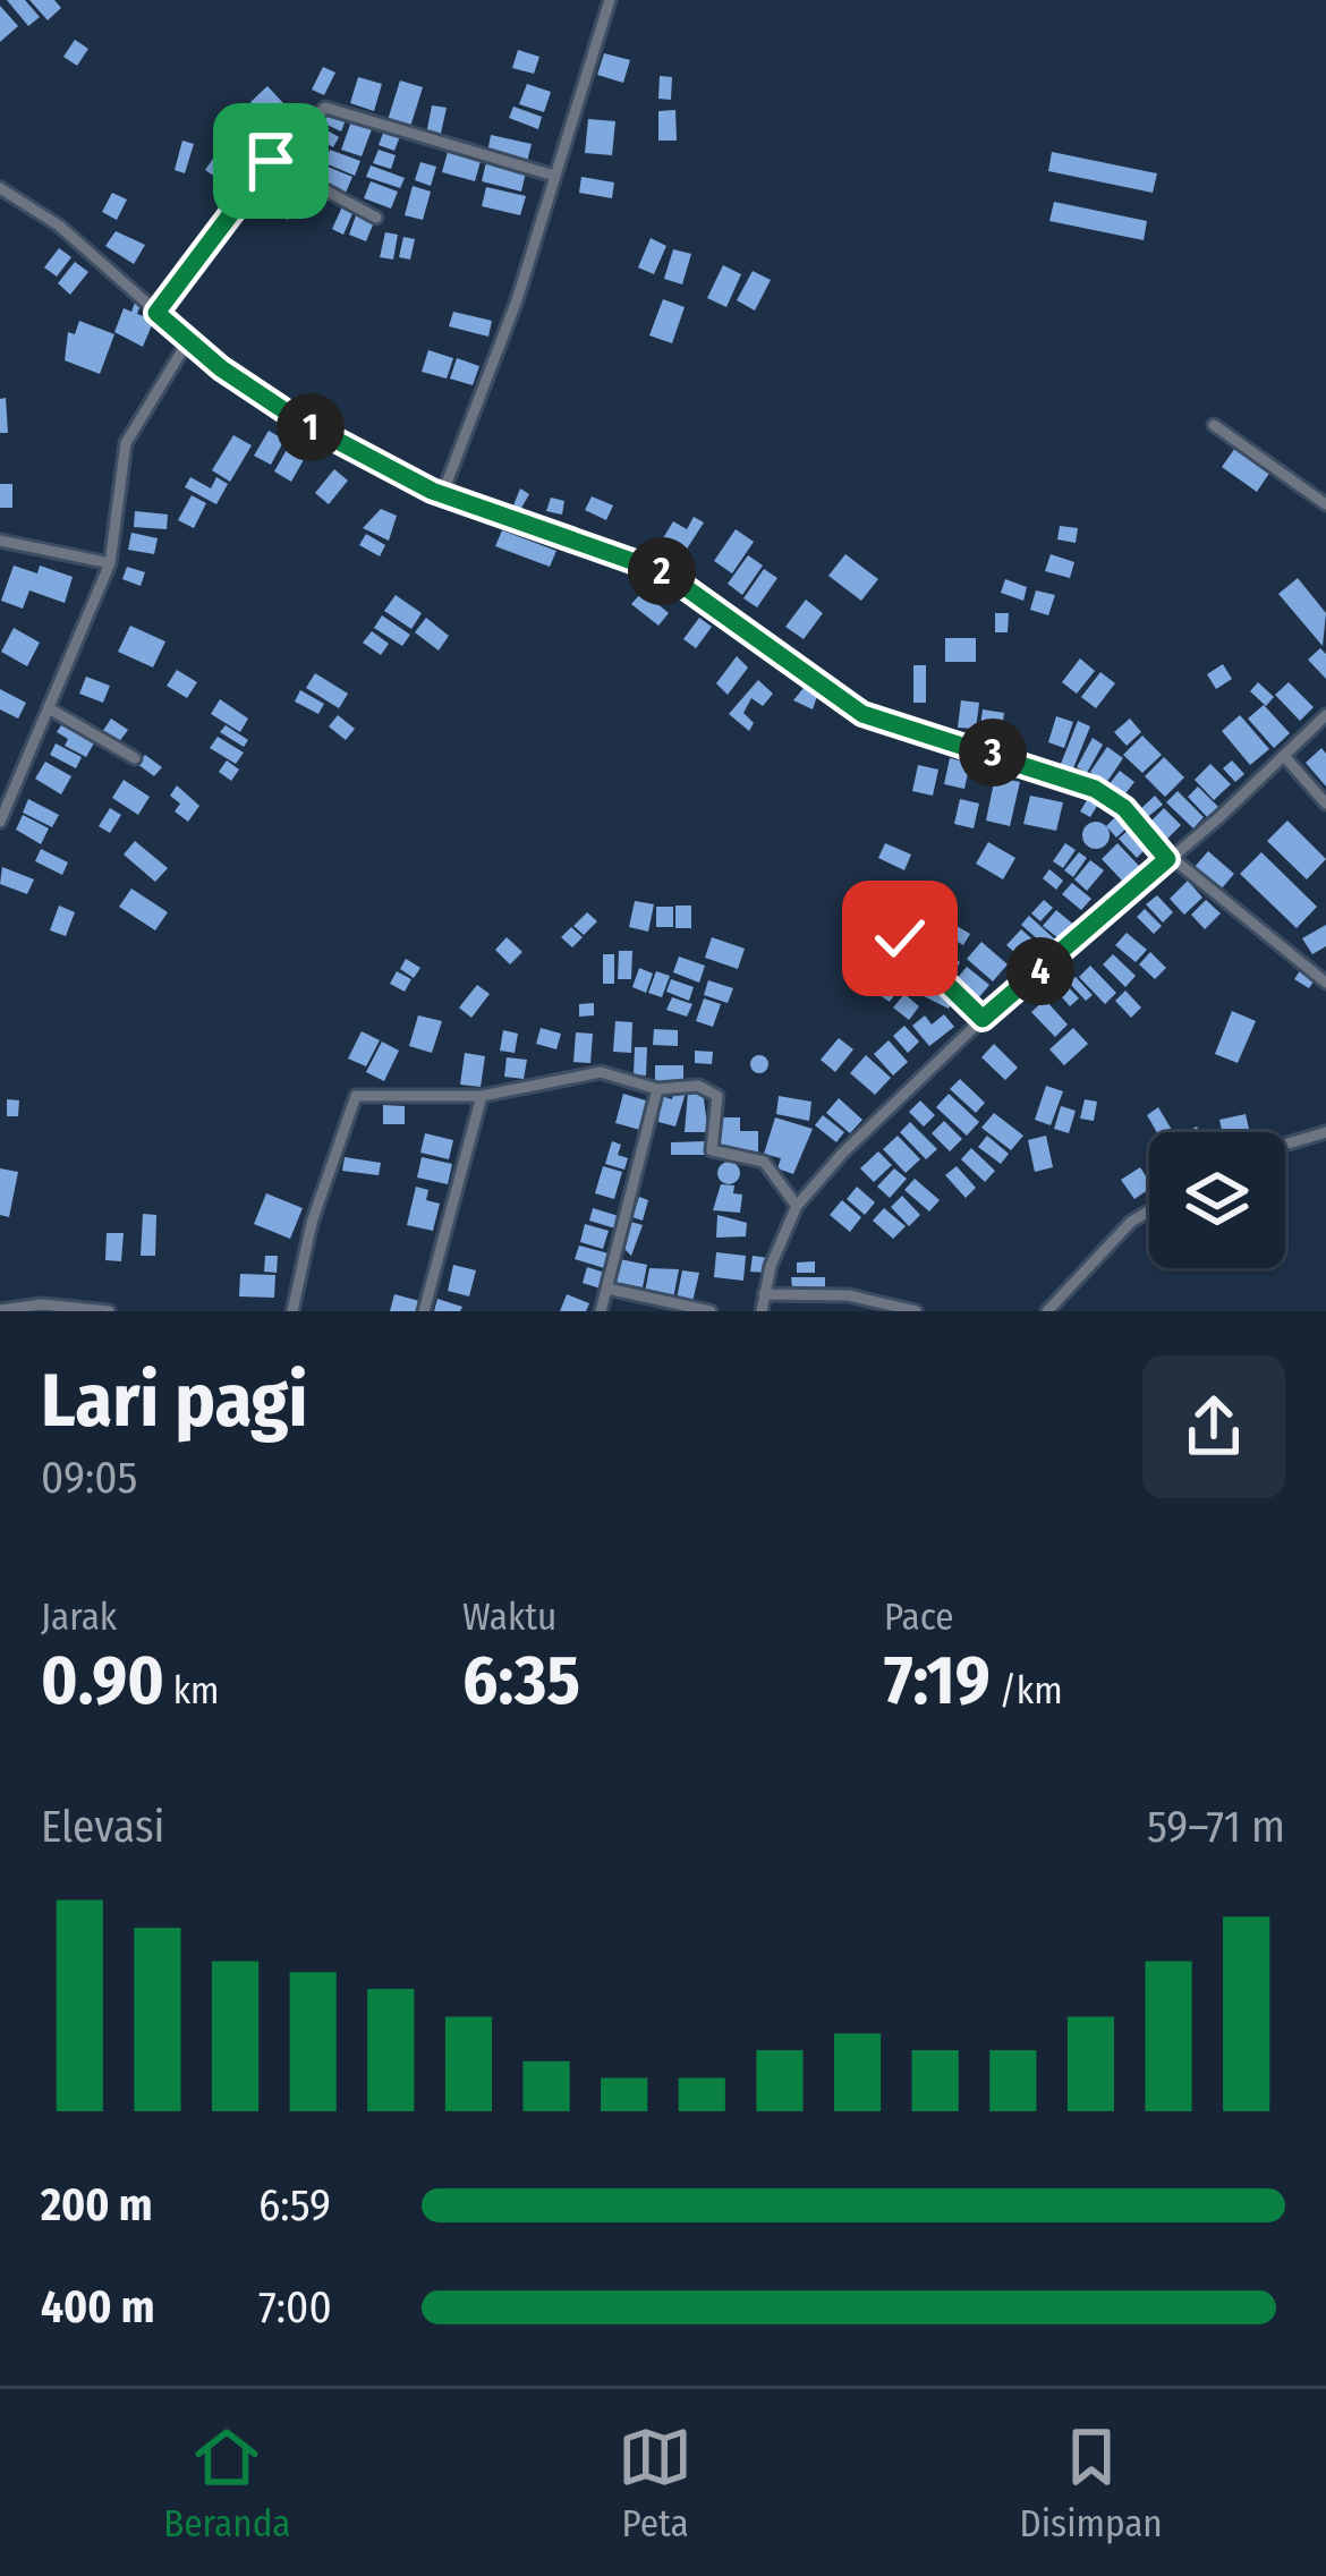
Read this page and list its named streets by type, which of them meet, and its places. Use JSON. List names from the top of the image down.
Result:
{
  "page": {
    "pins": [
      "1",
      "2",
      "3",
      "4"
    ],
    "heading": ["Lari pagi", "09:05"],
    "stats": [
      ["Jarak", "0.90 km"],
      ["Waktu", "6:35"],
      ["Pace", "7:19 /km"]
    ],
    "chart": ["Elevasi", "59–71 m"],
    "list": [
      {
        "name": "200 m",
        "note": "6:59"
      },
      {
        "name": "400 m",
        "note": "7:00"
      }
    ],
    "tabs": ["Beranda", "Peta", "Disimpan"]
  }
}
